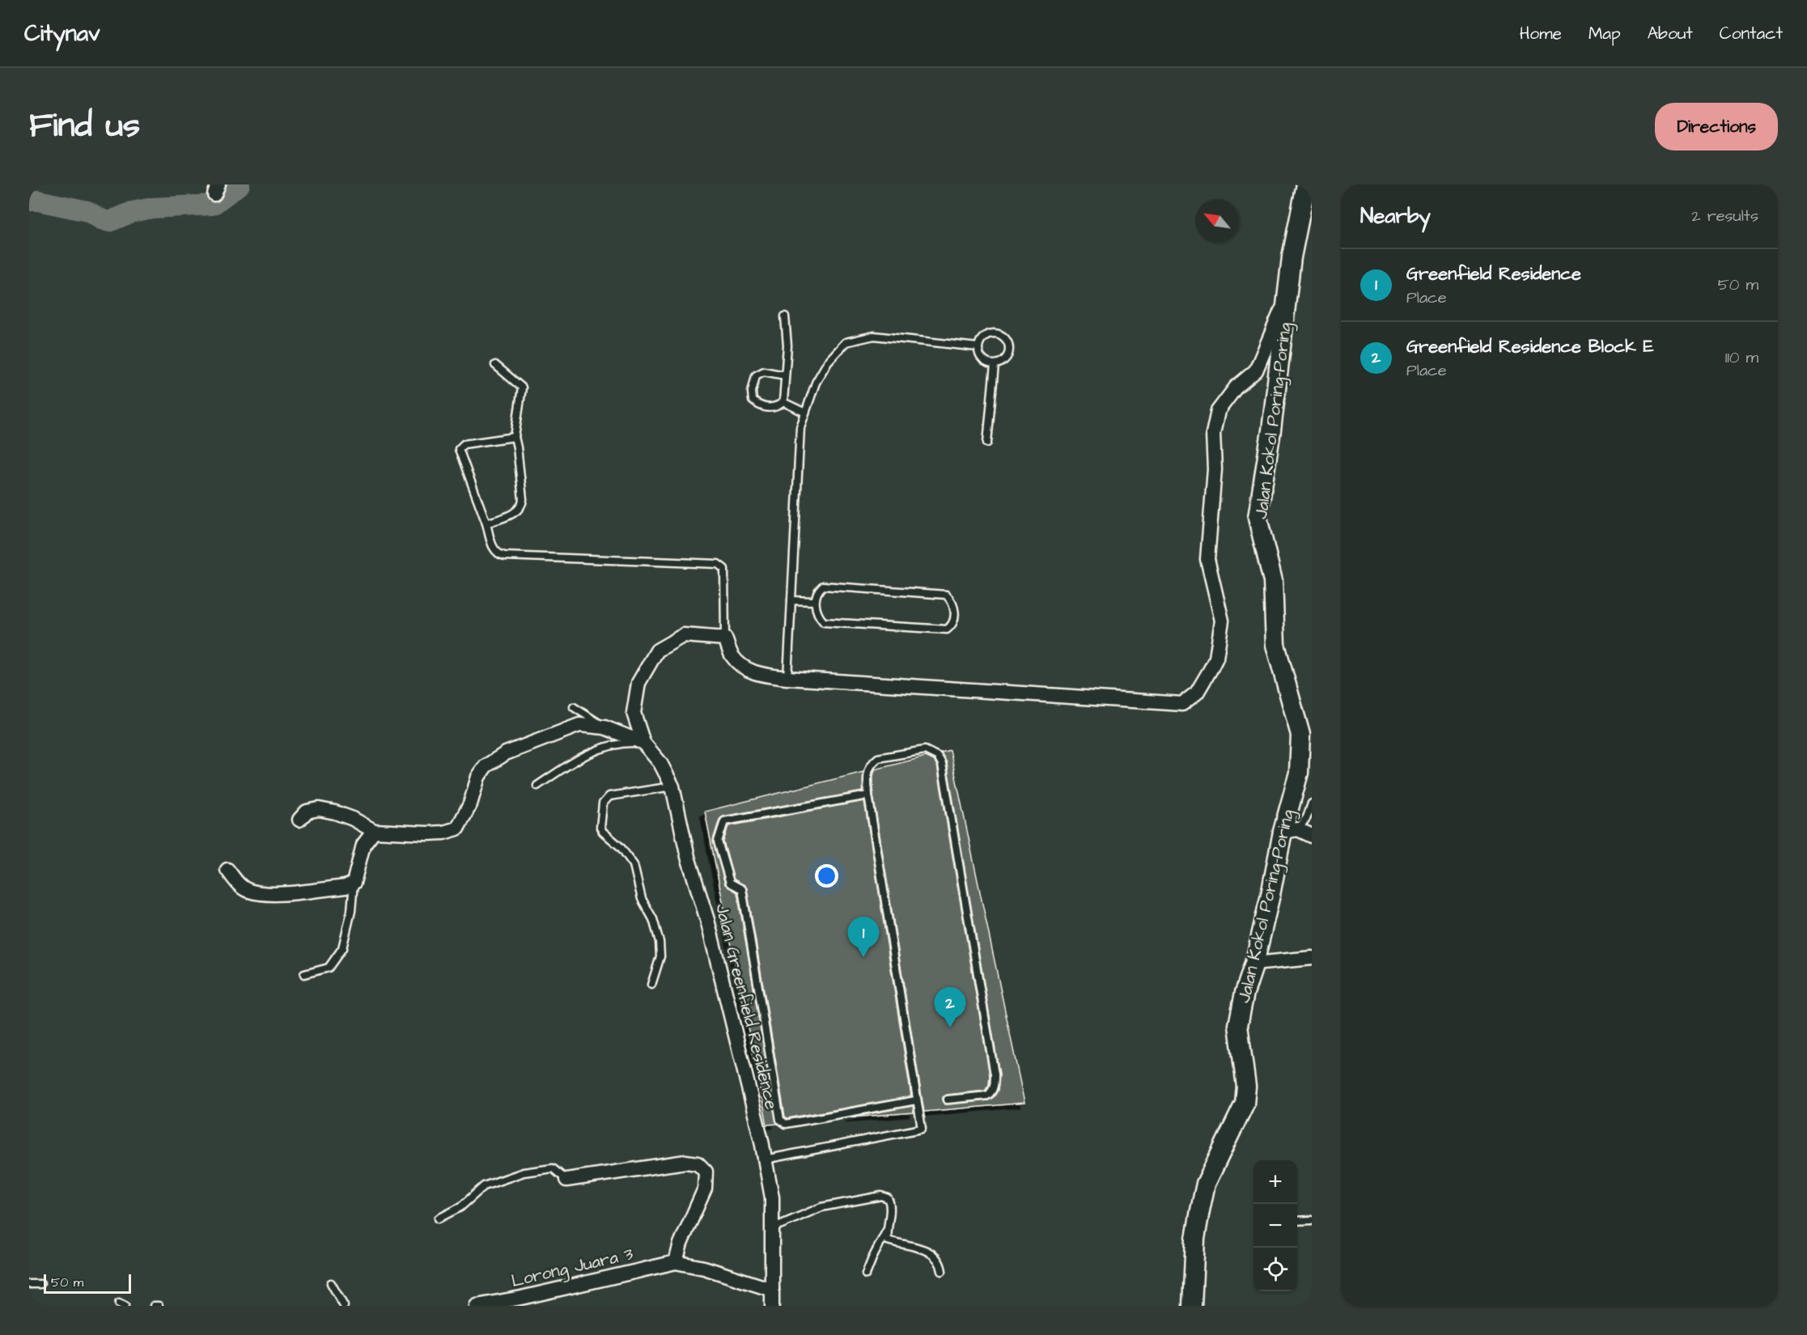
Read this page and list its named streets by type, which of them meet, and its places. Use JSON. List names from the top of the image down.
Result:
{
  "streets": {
    "main road": ["Jalan Kokol Poring-Poring"],
    "street": ["Jalan Greenfield Residence", "Lorong Juara 3"]
  },
  "scale_bar": "50 m",
  "north": "top left",
  "page": {
    "header": "Citynav",
    "nav": [
      "Home",
      "Map",
      "About",
      "Contact"
    ],
    "title": "Find us",
    "buttons": "Directions",
    "heading": ["Nearby", "2 results"],
    "list": [
      {
        "mark": "1",
        "name": "Greenfield Residence",
        "note": "Place",
        "value": "50 m"
      },
      {
        "mark": "2",
        "name": "Greenfield Residence Block E",
        "note": "Place",
        "value": "110 m"
      }
    ],
    "pins": ["1", "2"],
    "map_buttons": ["+", "−"],
    "scale": "50 m"
  }
}
